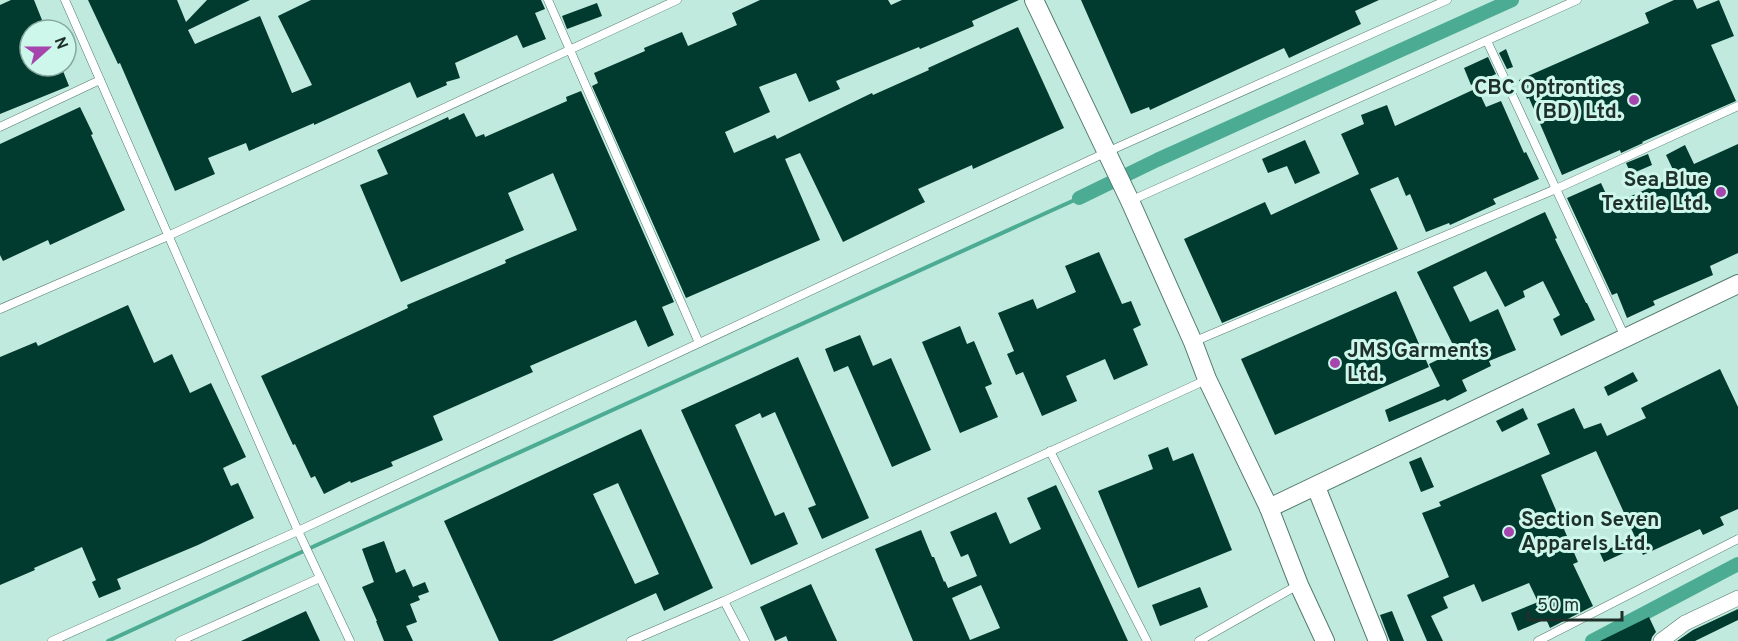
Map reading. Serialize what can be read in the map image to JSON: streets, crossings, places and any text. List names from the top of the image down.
{
  "places": [
    "CBC Optrontics (BD) Ltd.",
    "Sea Blue Textile Ltd.",
    "JMS Garments Ltd.",
    "Section Seven Apparels Ltd."
  ],
  "scale_bar": "50 m",
  "north": "right"
}
